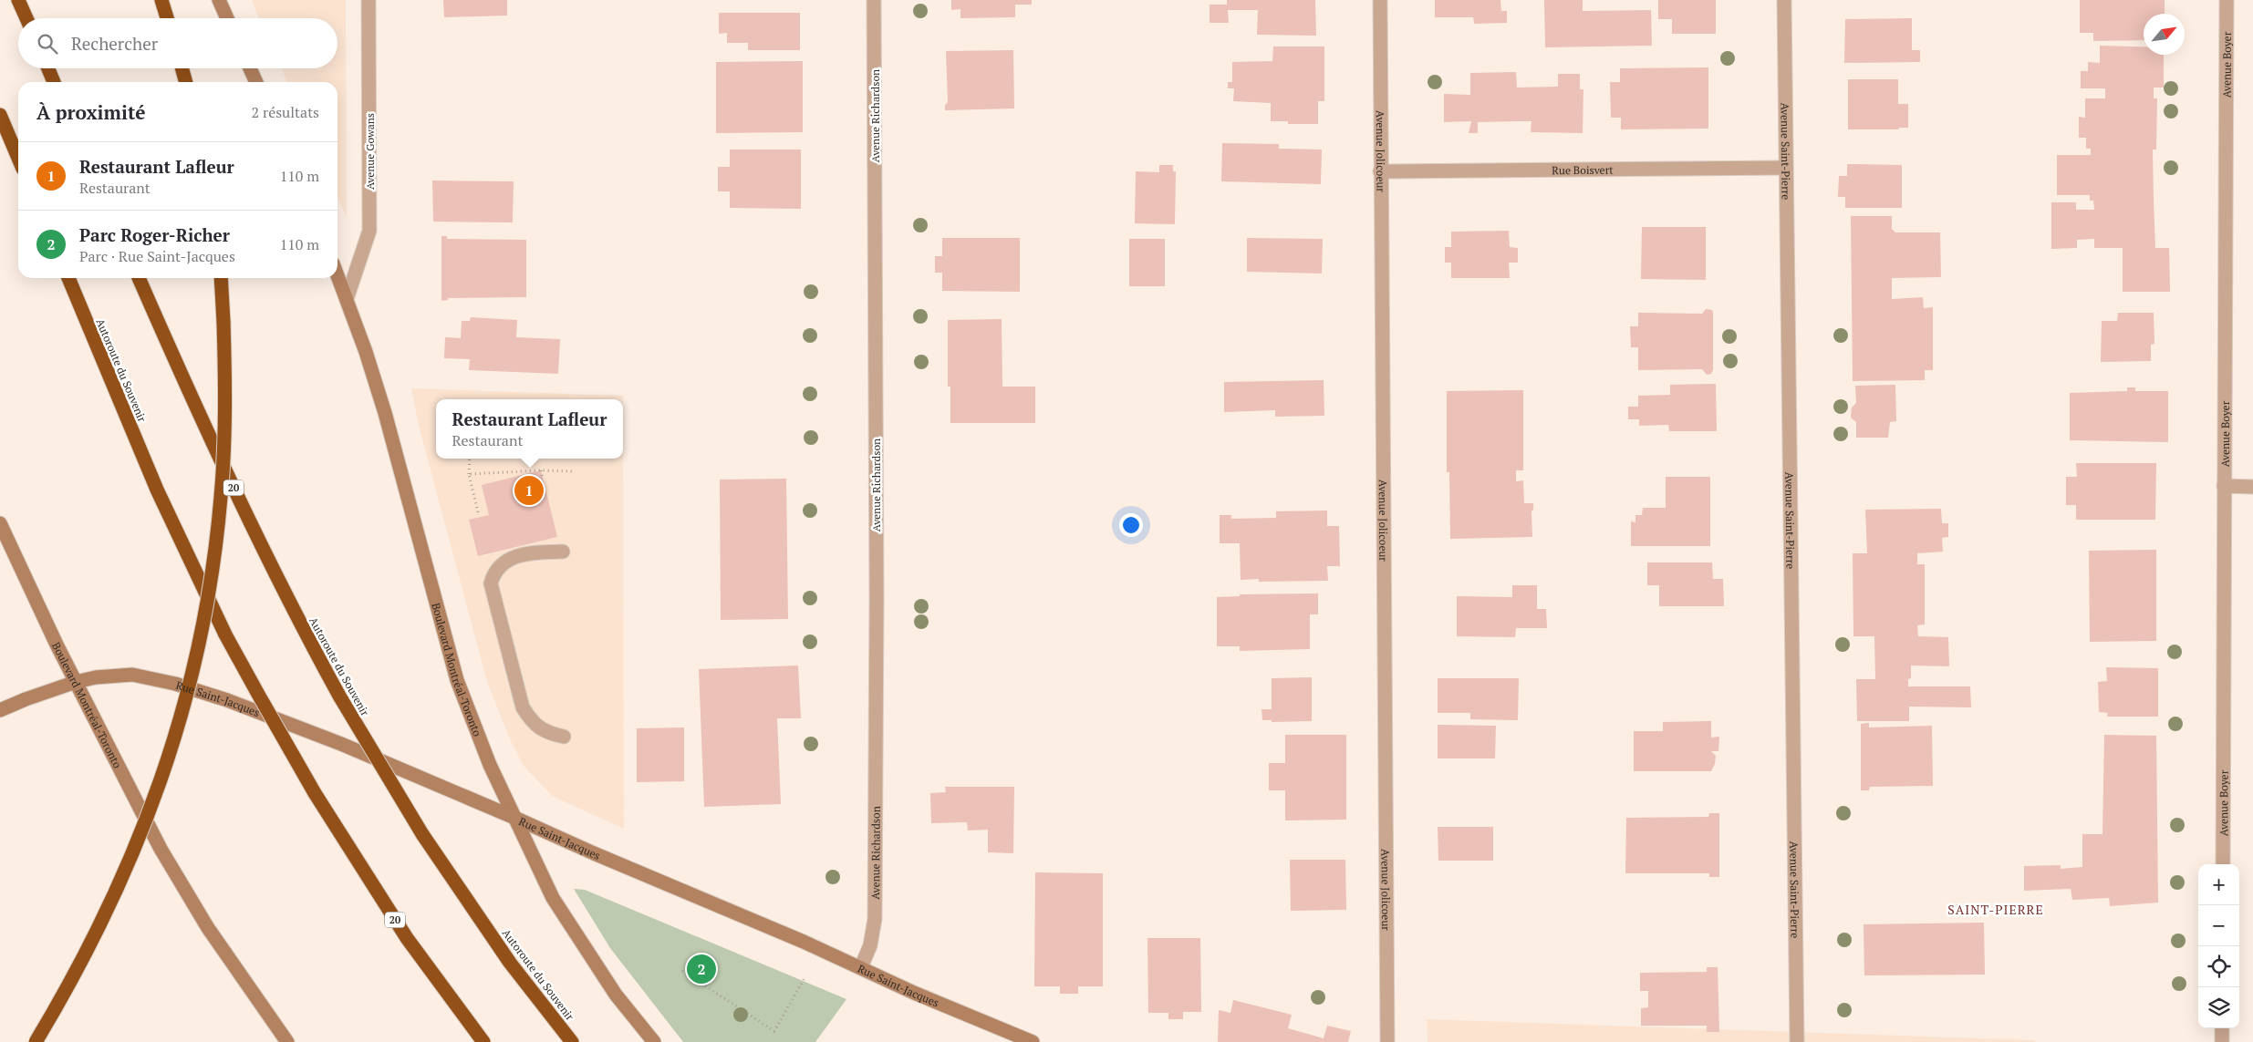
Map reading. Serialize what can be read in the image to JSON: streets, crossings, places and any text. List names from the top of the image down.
{
  "streets": {
    "highway": ["Autoroute du Souvenir", "20"],
    "main road": ["Boulevard Montréal-Toronto", "Rue Saint-Jacques"],
    "street": [
      "Avenue Boyer",
      "Avenue Richardson",
      "Avenue Gowans",
      "Avenue Jolicoeur",
      "Avenue Saint-Pierre",
      "Rue Boisvert"
    ]
  },
  "crossings": [
    ["Avenue Richardson", "Rue Saint-Jacques"],
    ["Avenue Gowans", "Boulevard Montréal-Toronto"],
    ["Avenue Jolicoeur", "Rue Boisvert"],
    ["Avenue Saint-Pierre", "Rue Boisvert"],
    ["Boulevard Montréal-Toronto", "Rue Saint-Jacques"]
  ],
  "districts": ["SAINT-PIERRE"],
  "north": "top right",
  "page": {
    "search": "Rechercher",
    "heading": ["À proximité", "2 résultats"],
    "list": [
      {
        "mark": "1",
        "name": "Restaurant Lafleur",
        "note": "Restaurant",
        "value": "110 m"
      },
      {
        "mark": "2",
        "name": "Parc Roger-Richer",
        "note": "Parc · Rue Saint-Jacques",
        "value": "110 m"
      }
    ],
    "popup": ["Restaurant Lafleur", "Restaurant"],
    "pins": ["1", "2"],
    "map_buttons": ["+", "−"]
  }
}
